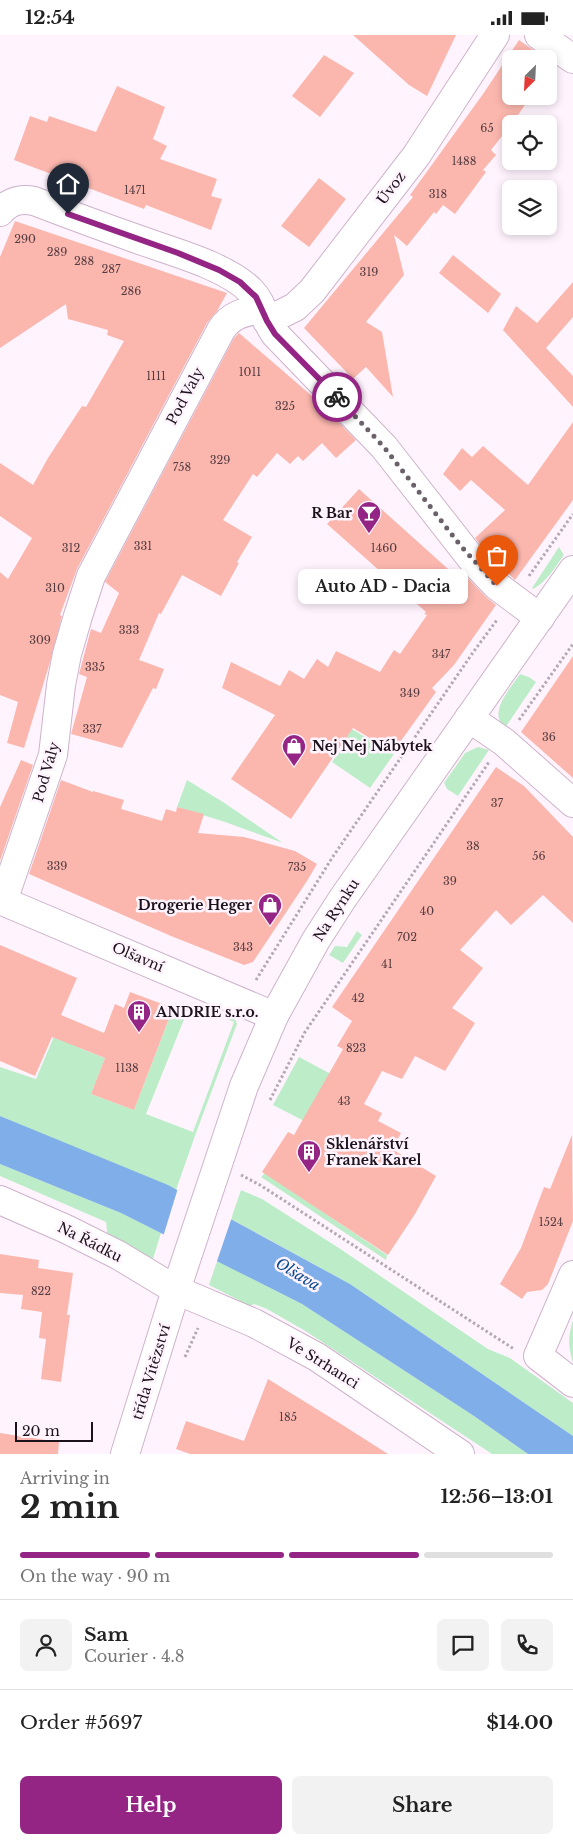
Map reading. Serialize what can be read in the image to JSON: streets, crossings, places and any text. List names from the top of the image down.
{
  "streets": {
    "street": [
      "Úvoz",
      "Pod Valy",
      "Na Rynku",
      "Olšavní",
      "Na Řádku",
      "Ve Strhanci",
      "třída Vítězství"
    ]
  },
  "crossings": [
    ["Úvoz", "Pod Valy"],
    ["Pod Valy", "Olšavní"],
    ["Na Rynku", "Olšavní"],
    ["Na Rynku", "Na Řádku"],
    ["Na Rynku", "Ve Strhanci"],
    ["Na Rynku", "třída Vítězství"],
    ["Na Řádku", "Ve Strhanci"],
    ["Na Řádku", "třída Vítězství"],
    ["Ve Strhanci", "třída Vítězství"]
  ],
  "water": ["Olšava"],
  "places": {
    "bar": ["R Bar"],
    "other": ["Auto AD - Dacia"],
    "shop": ["Nej Nej Nábytek", "Drogerie Heger"],
    "building": ["ANDRIE s.r.o.", "Sklenářství Franek Karel"]
  },
  "house_numbers": [
    "65",
    "1488",
    "1471",
    "318",
    "290",
    "289",
    "288",
    "287",
    "319",
    "286",
    "1011",
    "1111",
    "325",
    "329",
    "758",
    "331",
    "312",
    "1460",
    "310",
    "333",
    "309",
    "347",
    "335",
    "349",
    "337",
    "36",
    "37",
    "38",
    "56",
    "339",
    "735",
    "39",
    "40",
    "702",
    "343",
    "41",
    "42",
    "823",
    "1138",
    "43",
    "1524",
    "822",
    "185"
  ],
  "scale_bar": "20 m",
  "north": "bottom left",
  "page": {
    "status": "12:54",
    "bubble": "Auto AD - Dacia",
    "scale": "20 m",
    "heading": ["2 min", "Arriving in", "12:56–13:01"],
    "panel": [
      "Sam",
      "Courier · 4.8",
      "Order #5697",
      "$14.00"
    ],
    "bar": "On the way · 90 m",
    "buttons": ["Help", "Share"]
  }
}
